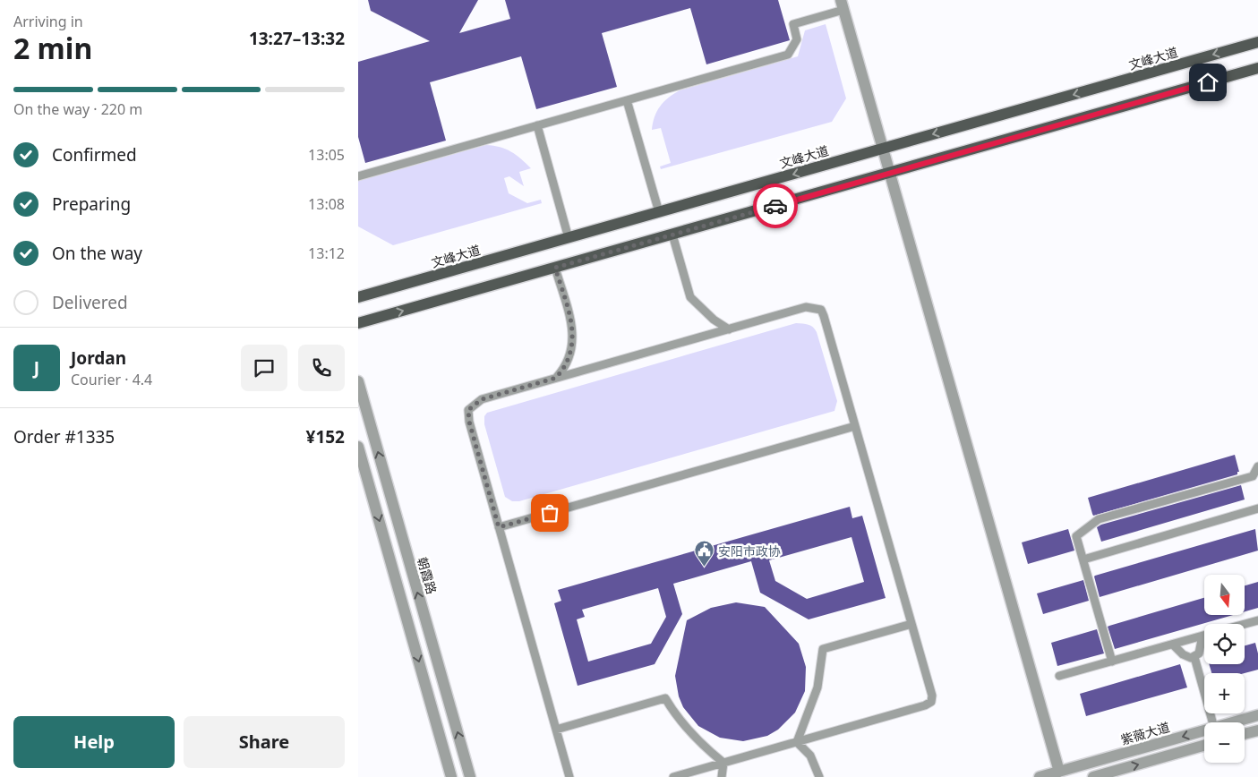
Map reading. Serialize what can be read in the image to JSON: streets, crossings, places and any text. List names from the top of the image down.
{
  "streets": {
    "main road": ["文峰大道"],
    "street": ["朝霞路", "紫薇大道"]
  },
  "places": {
    "public building": ["安阳市政协"]
  },
  "north": "bottom",
  "page": {
    "heading": ["2 min", "Arriving in", "13:27–13:32"],
    "panel": [
      "Jordan",
      "Courier · 4.4",
      "Order #1335",
      "¥152"
    ],
    "bar": "On the way · 220 m",
    "list": [
      ["Confirmed", "13:05"],
      ["Preparing", "13:08"],
      ["On the way", "13:12"],
      "Delivered"
    ],
    "round": "J",
    "map_buttons": ["+", "−"],
    "buttons": ["Help", "Share"]
  }
}
